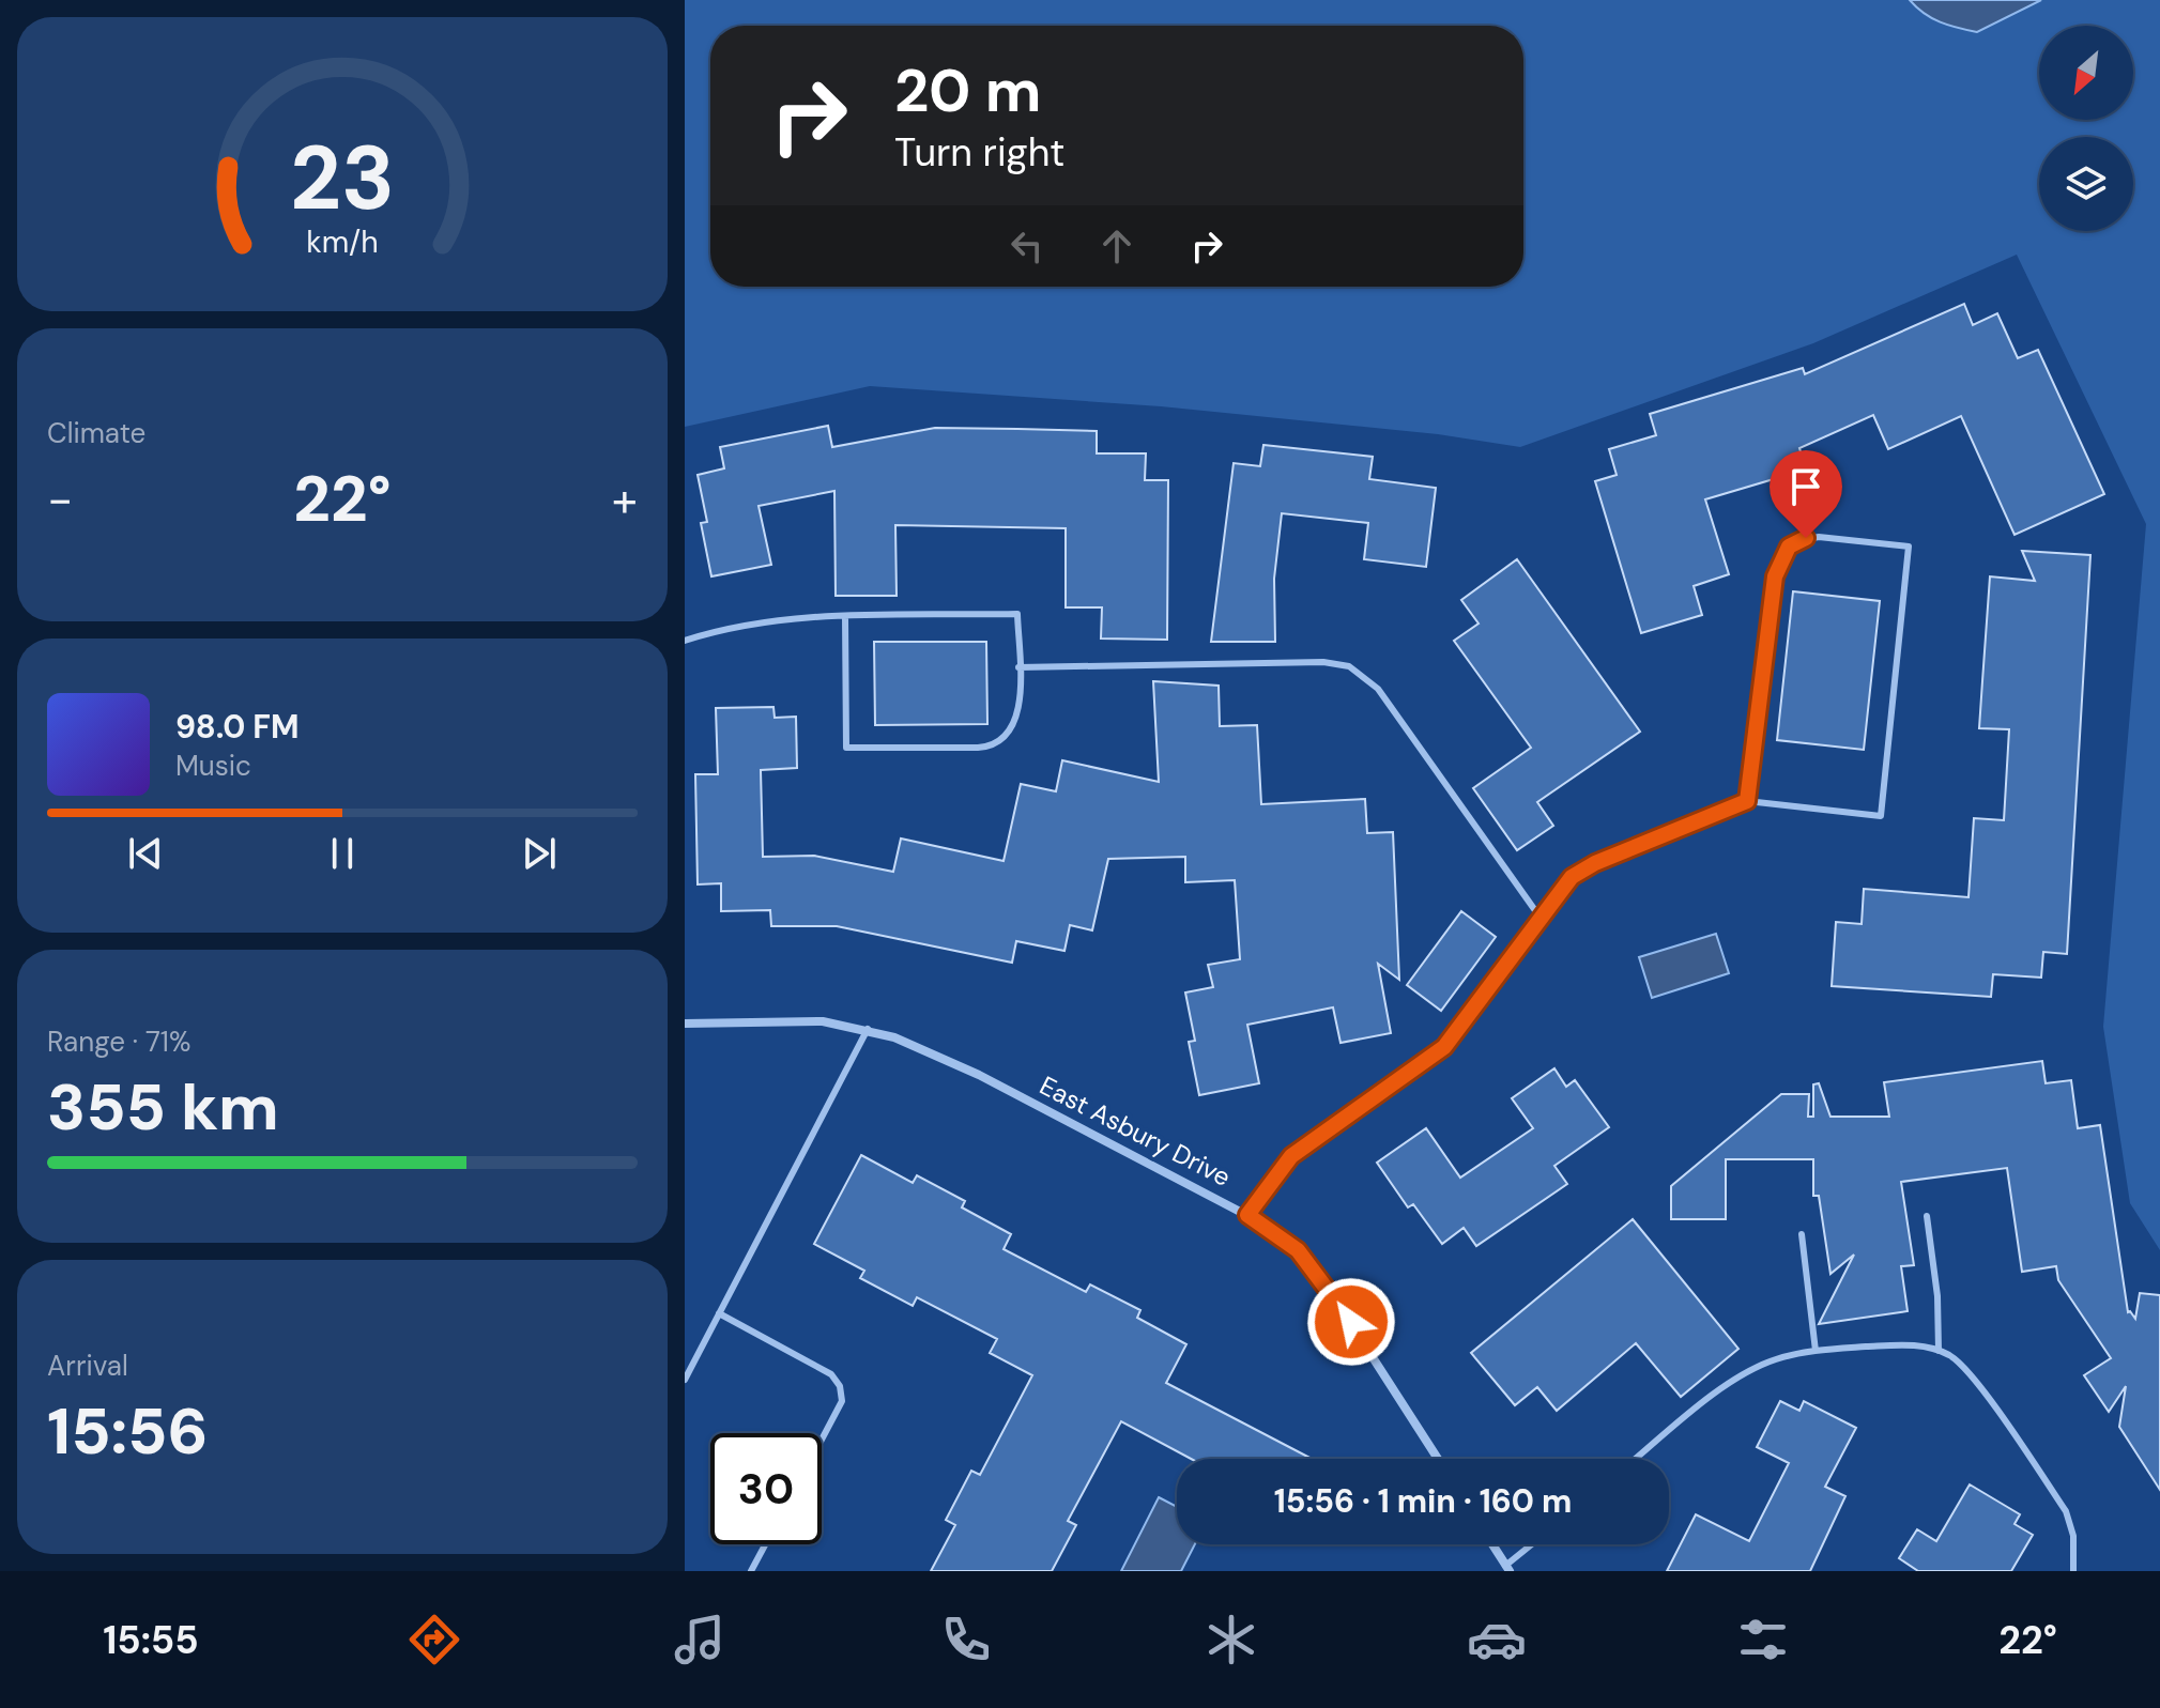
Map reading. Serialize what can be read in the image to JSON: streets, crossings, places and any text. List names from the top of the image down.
{
  "streets": {
    "street": ["East Asbury Drive"]
  },
  "north": "bottom left",
  "page": {
    "turn": ["20 m", "Turn right"],
    "tile": [
      "Climate",
      ["Range · 71%", "355 km"],
      ["Arrival", "15:56"]
    ],
    "heat": ["−", "22°", "+"],
    "song": ["98.0 FM", "Music"],
    "limit": "30",
    "trip": "15:56 · 1 min · 160 m",
    "tabs": ["15:55", "22°"],
    "gauge": ["23", "km/h"]
  }
}
